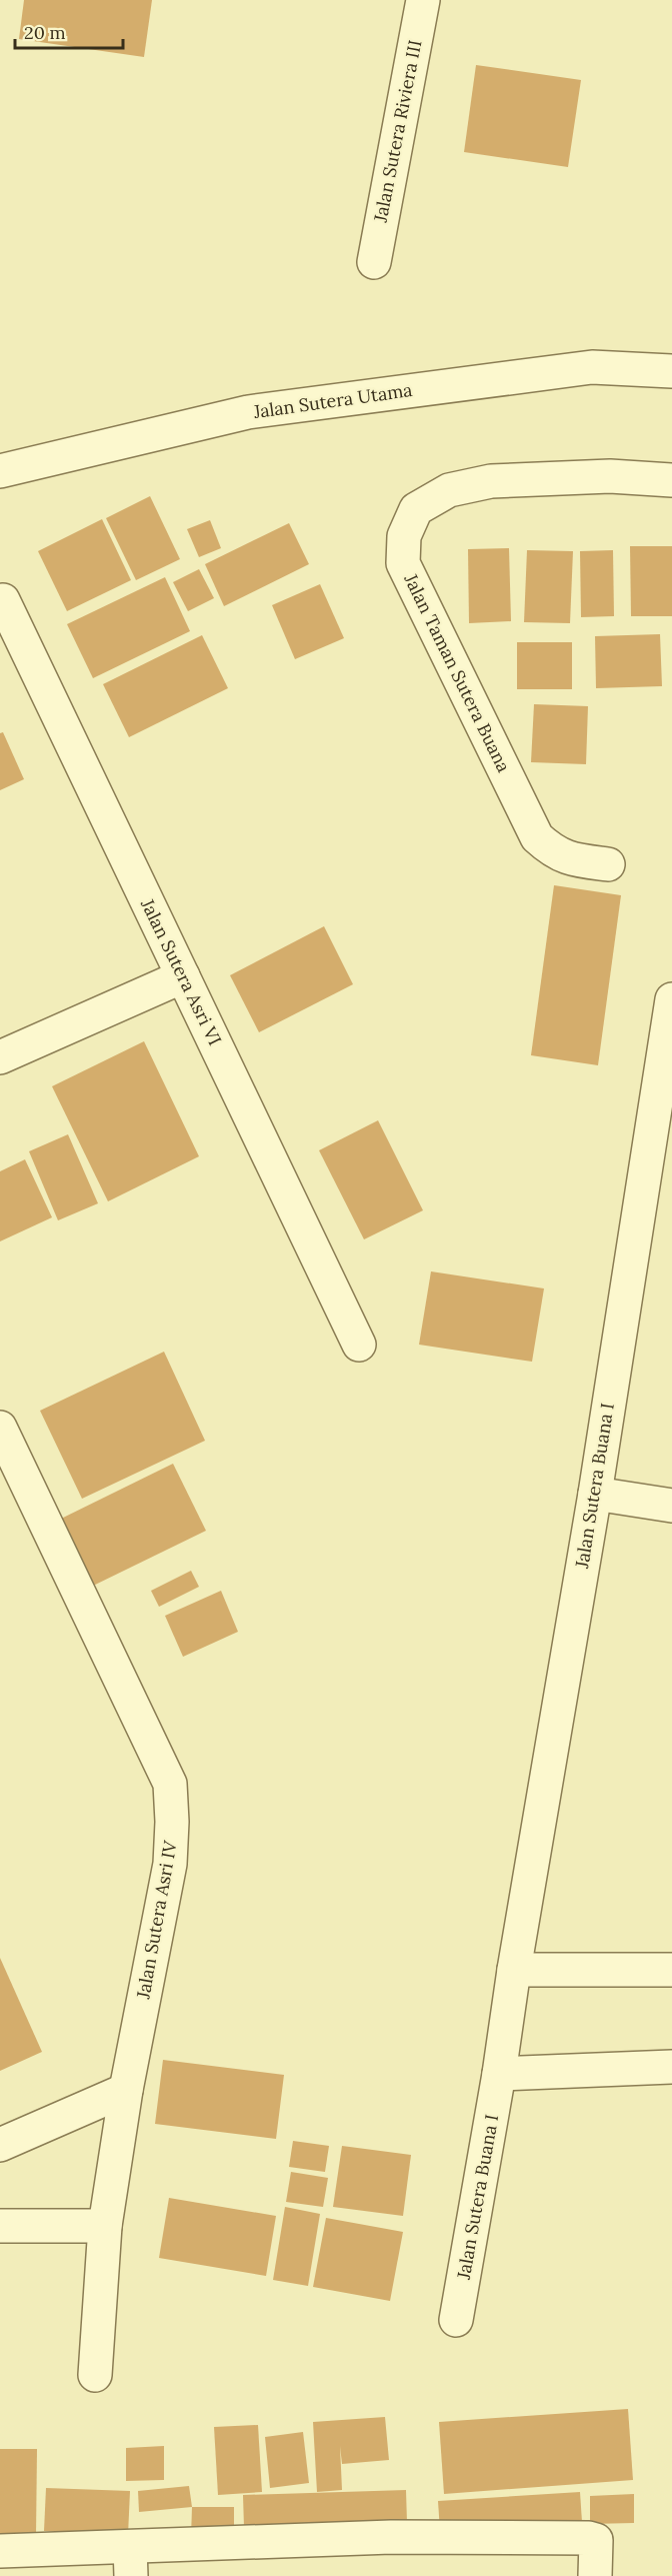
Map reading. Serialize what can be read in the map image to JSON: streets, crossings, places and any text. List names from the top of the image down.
{
  "streets": {
    "street": [
      "Jalan Sutera Riviera III",
      "Jalan Sutera Utama",
      "Jalan Taman Sutera Buana",
      "Jalan Sutera Asri VI",
      "Jalan Sutera Buana I",
      "Jalan Sutera Asri IV"
    ]
  },
  "scale_bar": "20 m"
}
